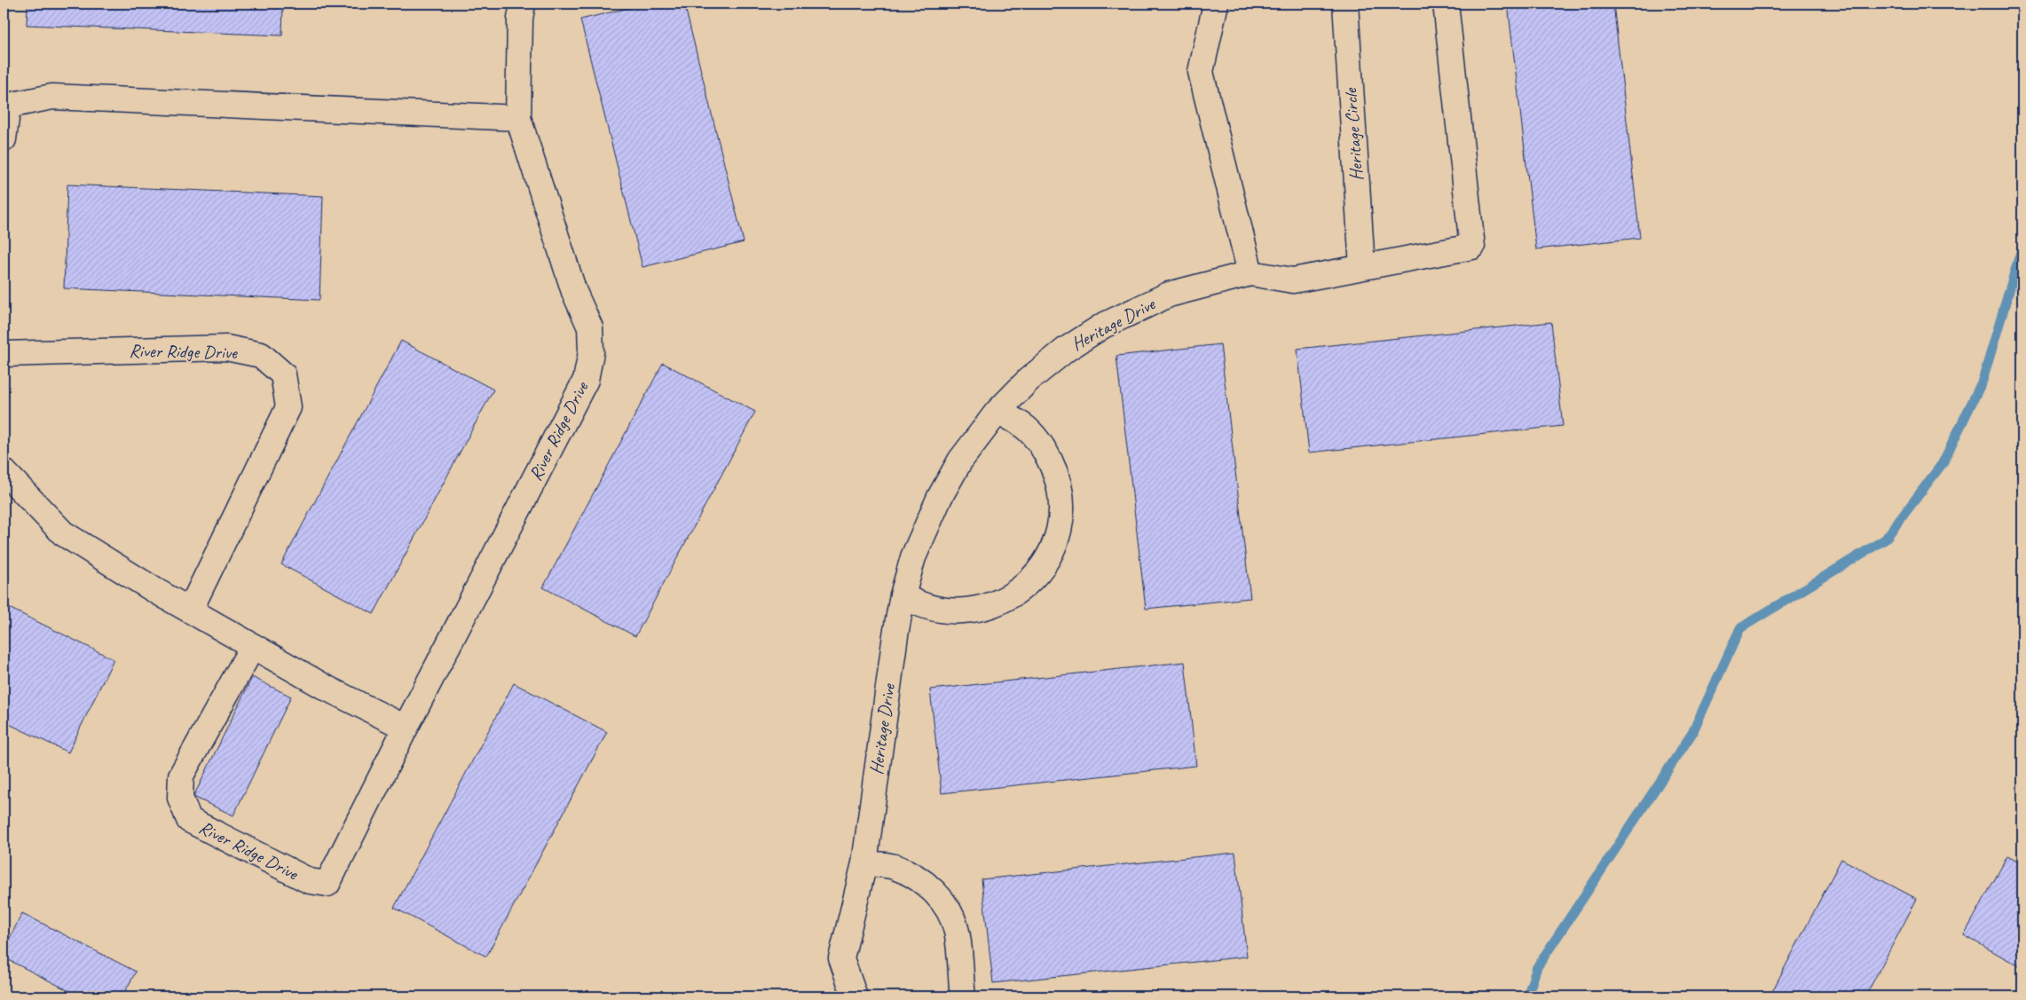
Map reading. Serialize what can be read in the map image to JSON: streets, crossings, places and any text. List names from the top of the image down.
{
  "streets": {
    "street": ["Heritage Circle", "Heritage Drive", "River Ridge Drive"]
  },
  "crossings": [
    ["Heritage Circle", "Heritage Drive"]
  ]
}
